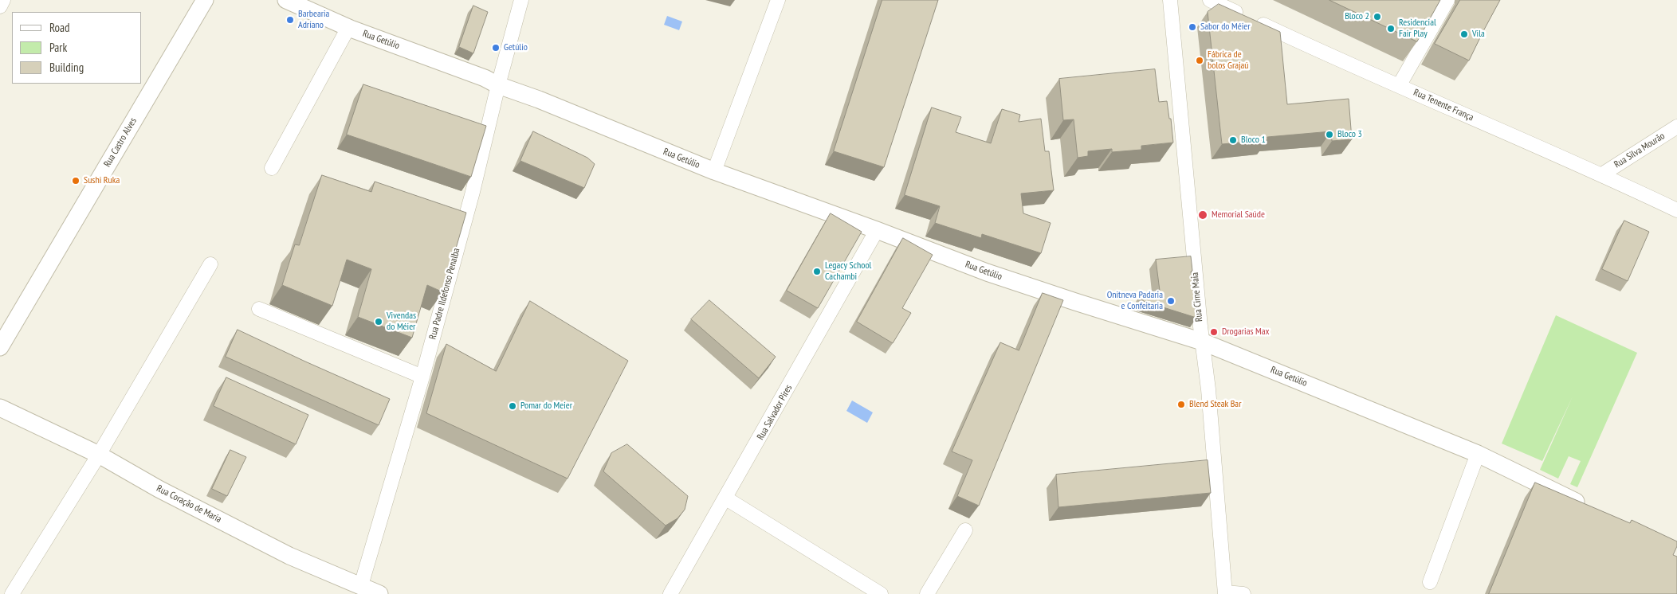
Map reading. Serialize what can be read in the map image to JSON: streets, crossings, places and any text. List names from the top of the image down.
{
  "streets": {
    "street": [
      "Rua Getúlio",
      "Rua Tenente França",
      "Rua Castro Alves",
      "Rua Silva Mourão",
      "Rua Padre Ildefonso Penalba",
      "Rua Cirne Maia",
      "Rua Salvador Pires",
      "Rua Coração de Maria"
    ]
  },
  "crossings": [
    ["Rua Getúlio", "Rua Padre Ildefonso Penalba"],
    ["Rua Getúlio", "Rua Cirne Maia"],
    ["Rua Getúlio", "Rua Salvador Pires"],
    ["Rua Tenente França", "Rua Silva Mourão"],
    ["Rua Padre Ildefonso Penalba", "Rua Coração de Maria"]
  ],
  "places": [
    "Bloco 2",
    "Barbearia Adriano",
    "Sabor do Méier",
    "Residencial Fair Play",
    "Vila",
    "Getúlio",
    "Fábrica de bolos Grajaú",
    "Bloco 3",
    "Bloco 1",
    "Sushi Ruka",
    "Memorial Saúde",
    "Legacy School Cachambi",
    "Onitneva Padaria e Confeitaria",
    "Vivendas do Méier",
    "Drogarias Max",
    "Blend Steak Bar",
    "Pomar do Meier"
  ],
  "legend": ["Road", "Park", "Building"]
}
